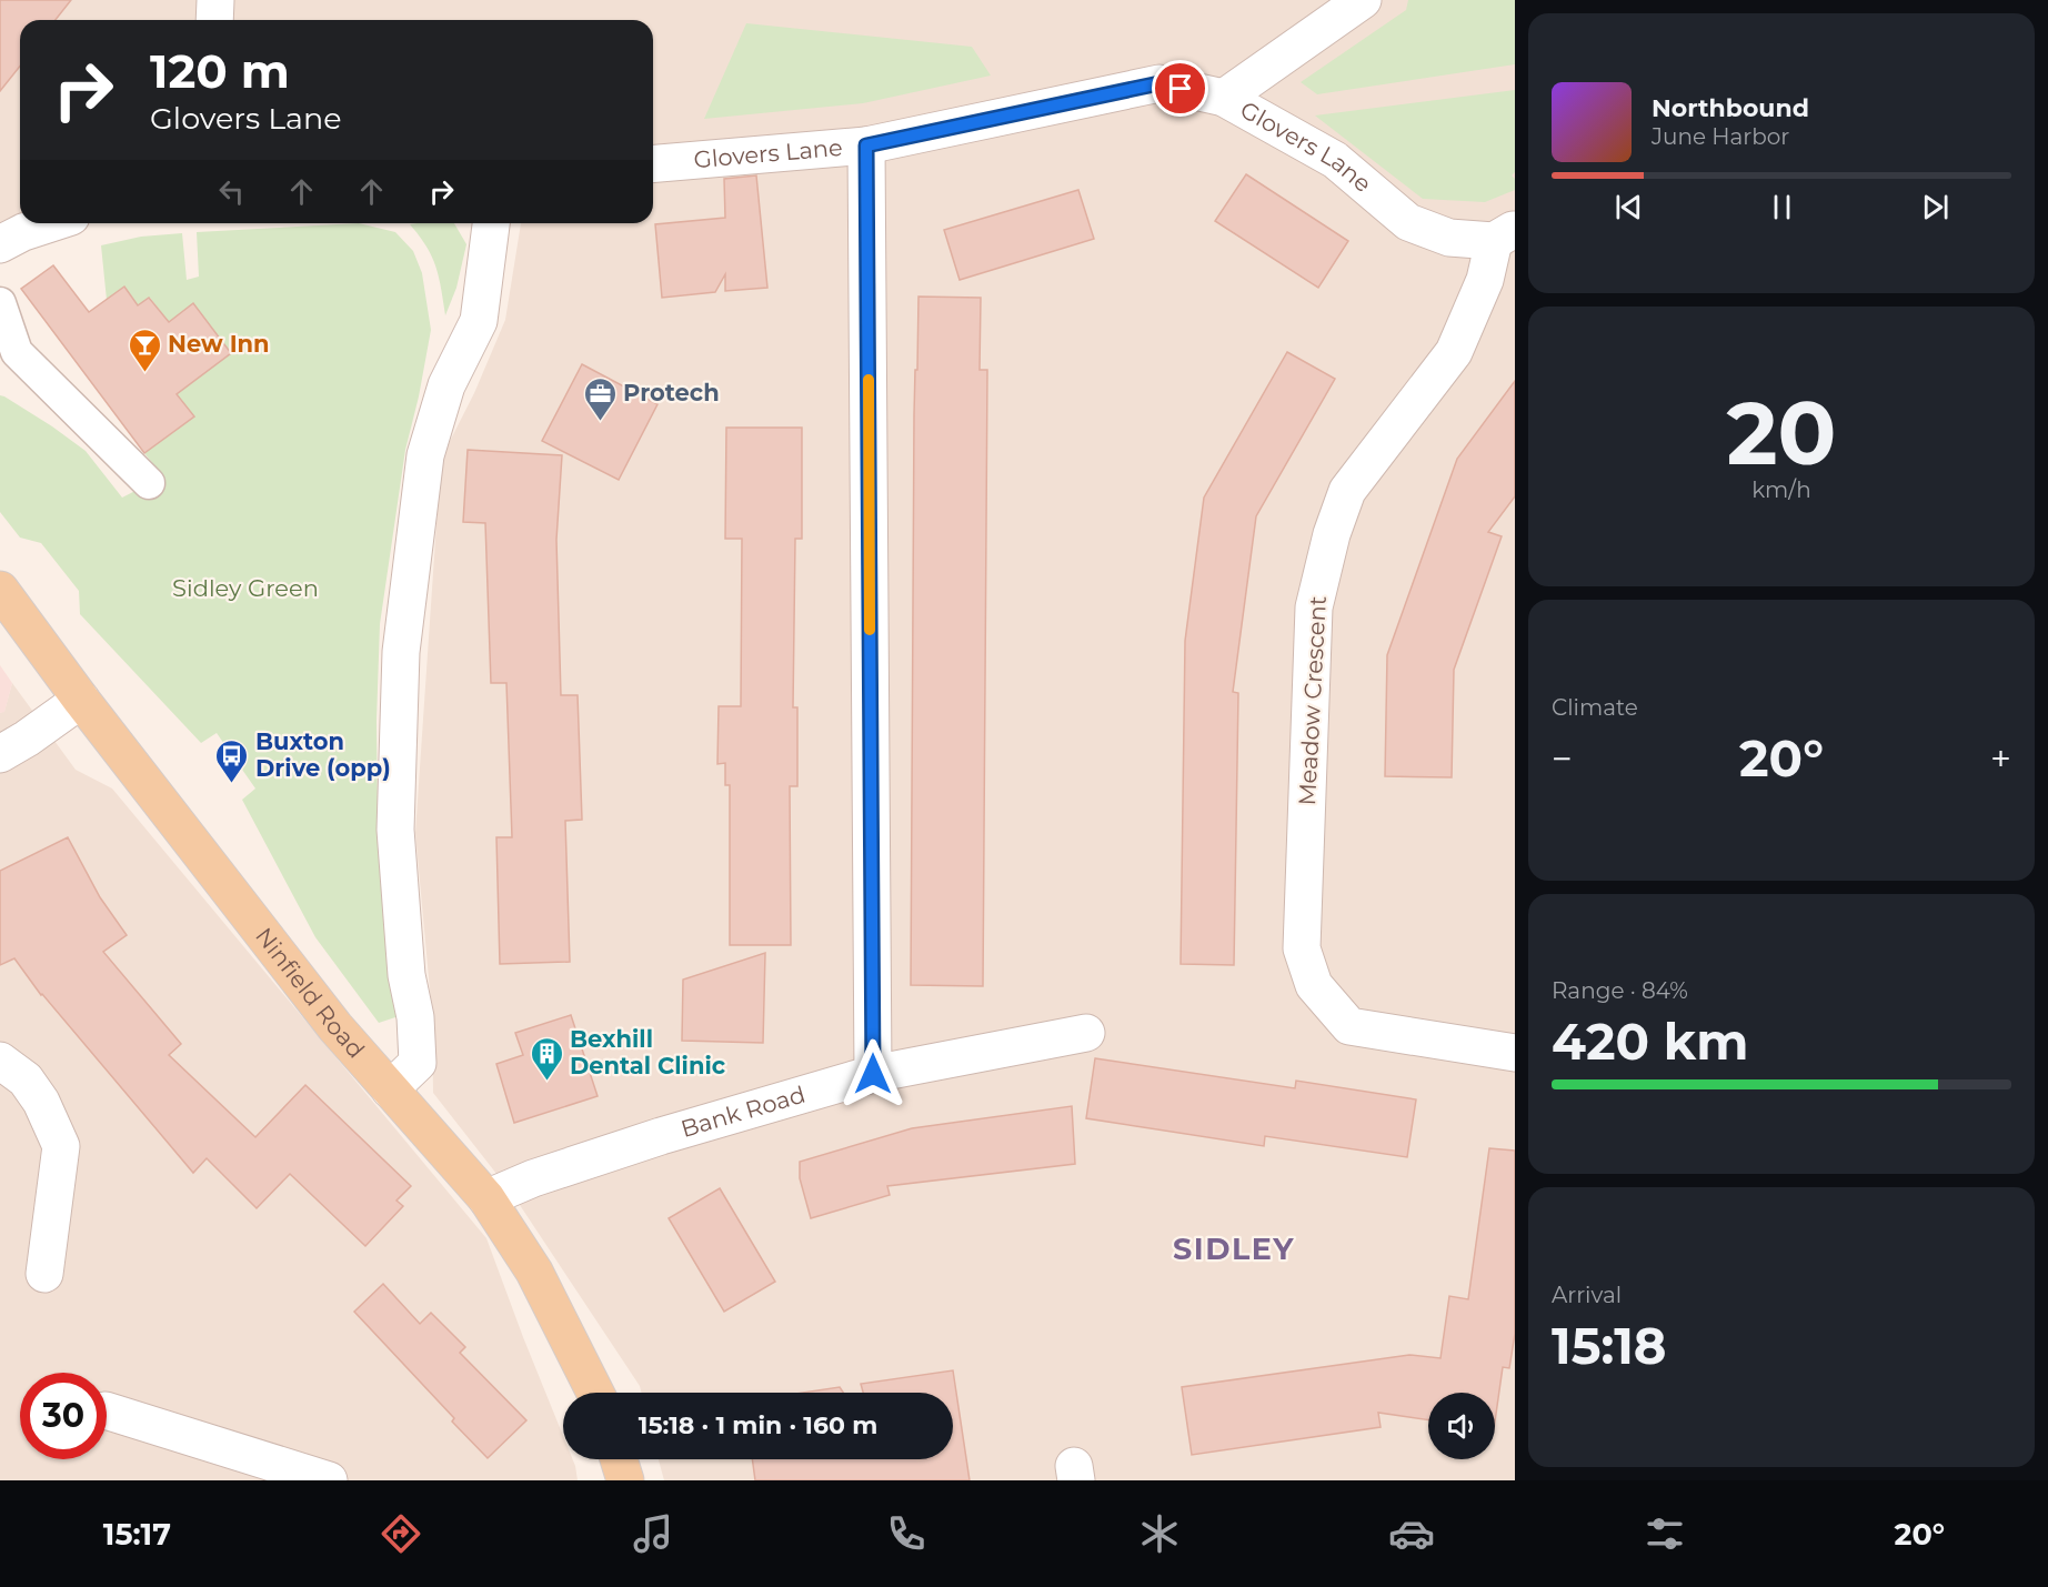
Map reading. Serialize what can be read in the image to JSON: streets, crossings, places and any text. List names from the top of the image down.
{
  "streets": {
    "main road": ["Ninfield Road"],
    "street": ["Glovers Lane", "Meadow Crescent", "Bank Road"]
  },
  "crossings": [
    ["Glovers Lane", "Meadow Crescent"],
    ["Ninfield Road", "Bank Road"]
  ],
  "districts": ["SIDLEY"],
  "parks": ["Sidley Green"],
  "places": {
    "bar": ["New Inn"],
    "office": ["Protech"],
    "bus stop": ["Buxton Drive (opp)"],
    "building": ["Bexhill Dental Clinic"]
  },
  "page": {
    "turn": ["120 m", "Glovers Lane"],
    "song": ["Northbound", "June Harbor"],
    "tile": [
      ["20", "km/h"],
      "Climate",
      ["Range · 84%", "420 km"],
      ["Arrival", "15:18"]
    ],
    "heat": ["−", "20°", "+"],
    "limit": "30",
    "trip": "15:18 · 1 min · 160 m",
    "tabs": ["15:17", "20°"]
  }
}
